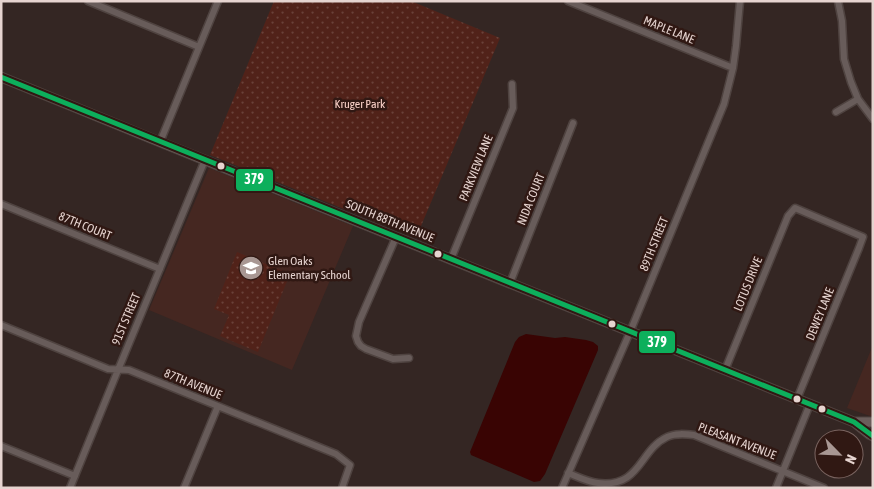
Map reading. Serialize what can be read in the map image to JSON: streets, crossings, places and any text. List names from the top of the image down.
{
  "streets": {
    "street": [
      "MAPLE LANE",
      "PARKVIEW LANE",
      "NIDA COURT",
      "SOUTH 88TH AVENUE",
      "87TH COURT",
      "89TH STREET",
      "LOTUS DRIVE",
      "DEWEY LANE",
      "91ST STREET",
      "87TH AVENUE",
      "PLEASANT AVENUE"
    ]
  },
  "crossings": [
    ["MAPLE LANE", "89TH STREET"],
    ["PARKVIEW LANE", "SOUTH 88TH AVENUE"],
    ["NIDA COURT", "SOUTH 88TH AVENUE"],
    ["SOUTH 88TH AVENUE", "89TH STREET"],
    ["SOUTH 88TH AVENUE", "LOTUS DRIVE"],
    ["SOUTH 88TH AVENUE", "DEWEY LANE"],
    ["SOUTH 88TH AVENUE", "91ST STREET"],
    ["87TH COURT", "91ST STREET"],
    ["89TH STREET", "PLEASANT AVENUE"],
    ["LOTUS DRIVE", "DEWEY LANE"],
    ["91ST STREET", "87TH AVENUE"]
  ],
  "parks": ["Kruger Park"],
  "places": {
    "school or university": ["Glen Oaks Elementary School"]
  },
  "lines": ["transit line 379"],
  "north": "bottom right"
}
